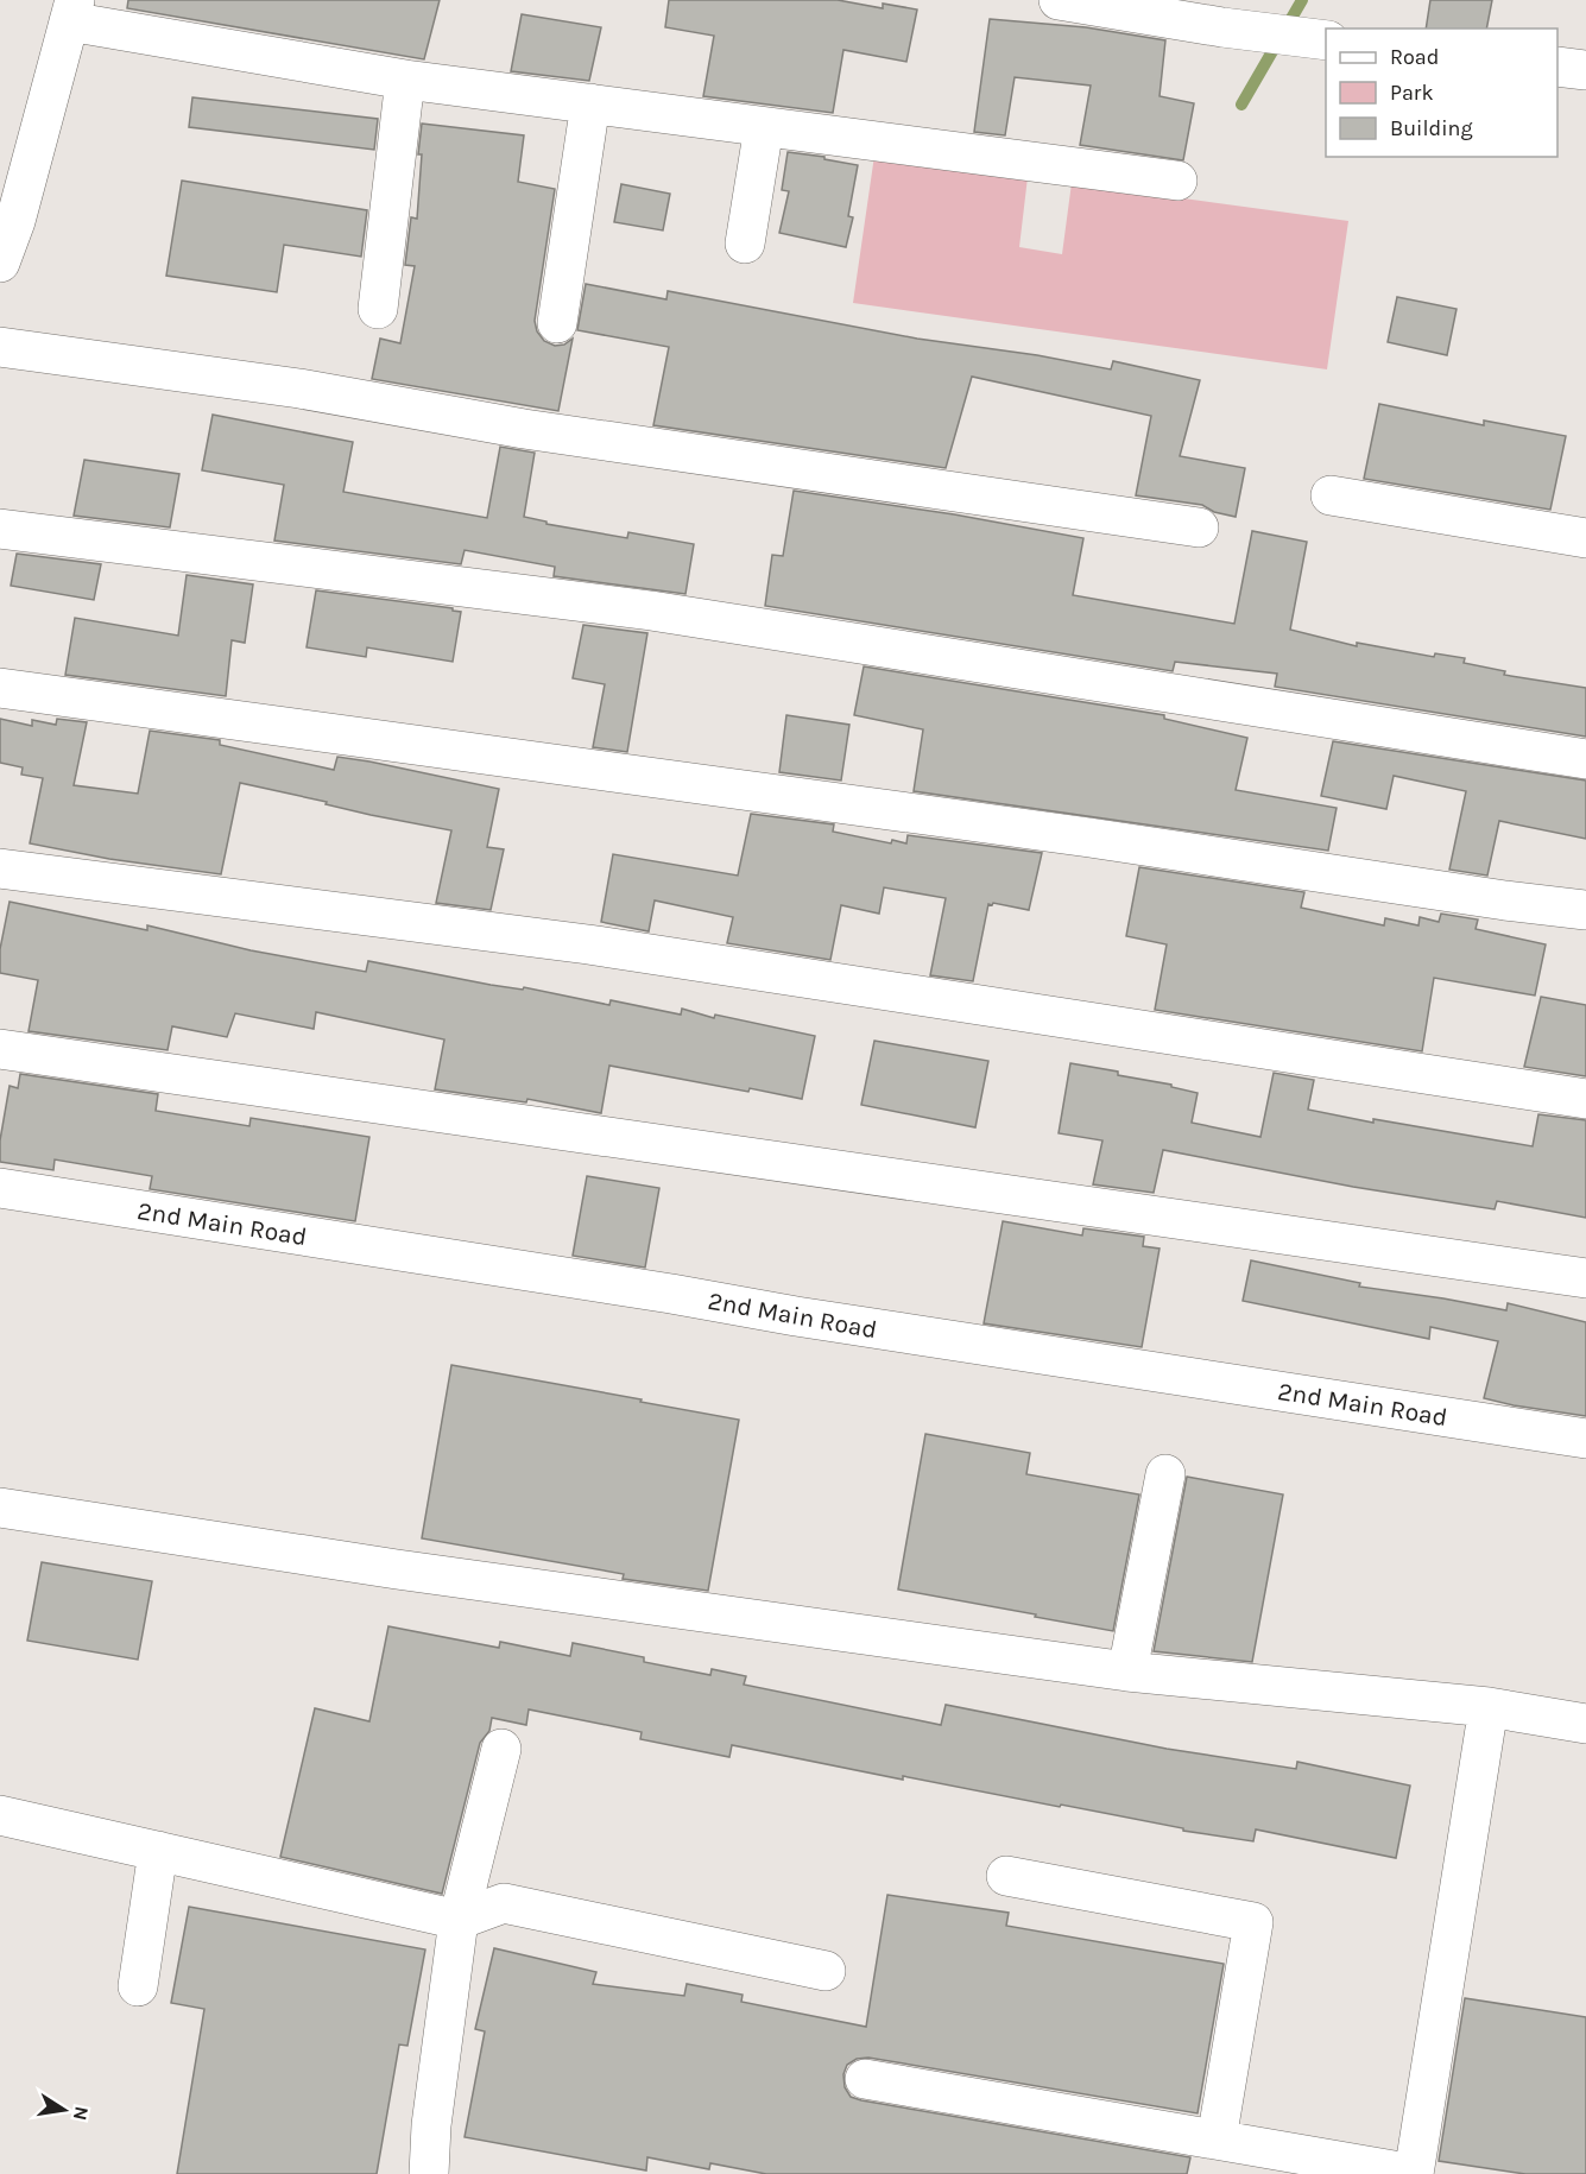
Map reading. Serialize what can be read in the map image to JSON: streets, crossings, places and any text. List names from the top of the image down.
{
  "streets": {
    "street": ["2nd Main Road"]
  },
  "legend": ["Road", "Park", "Building"],
  "north": "right"
}
